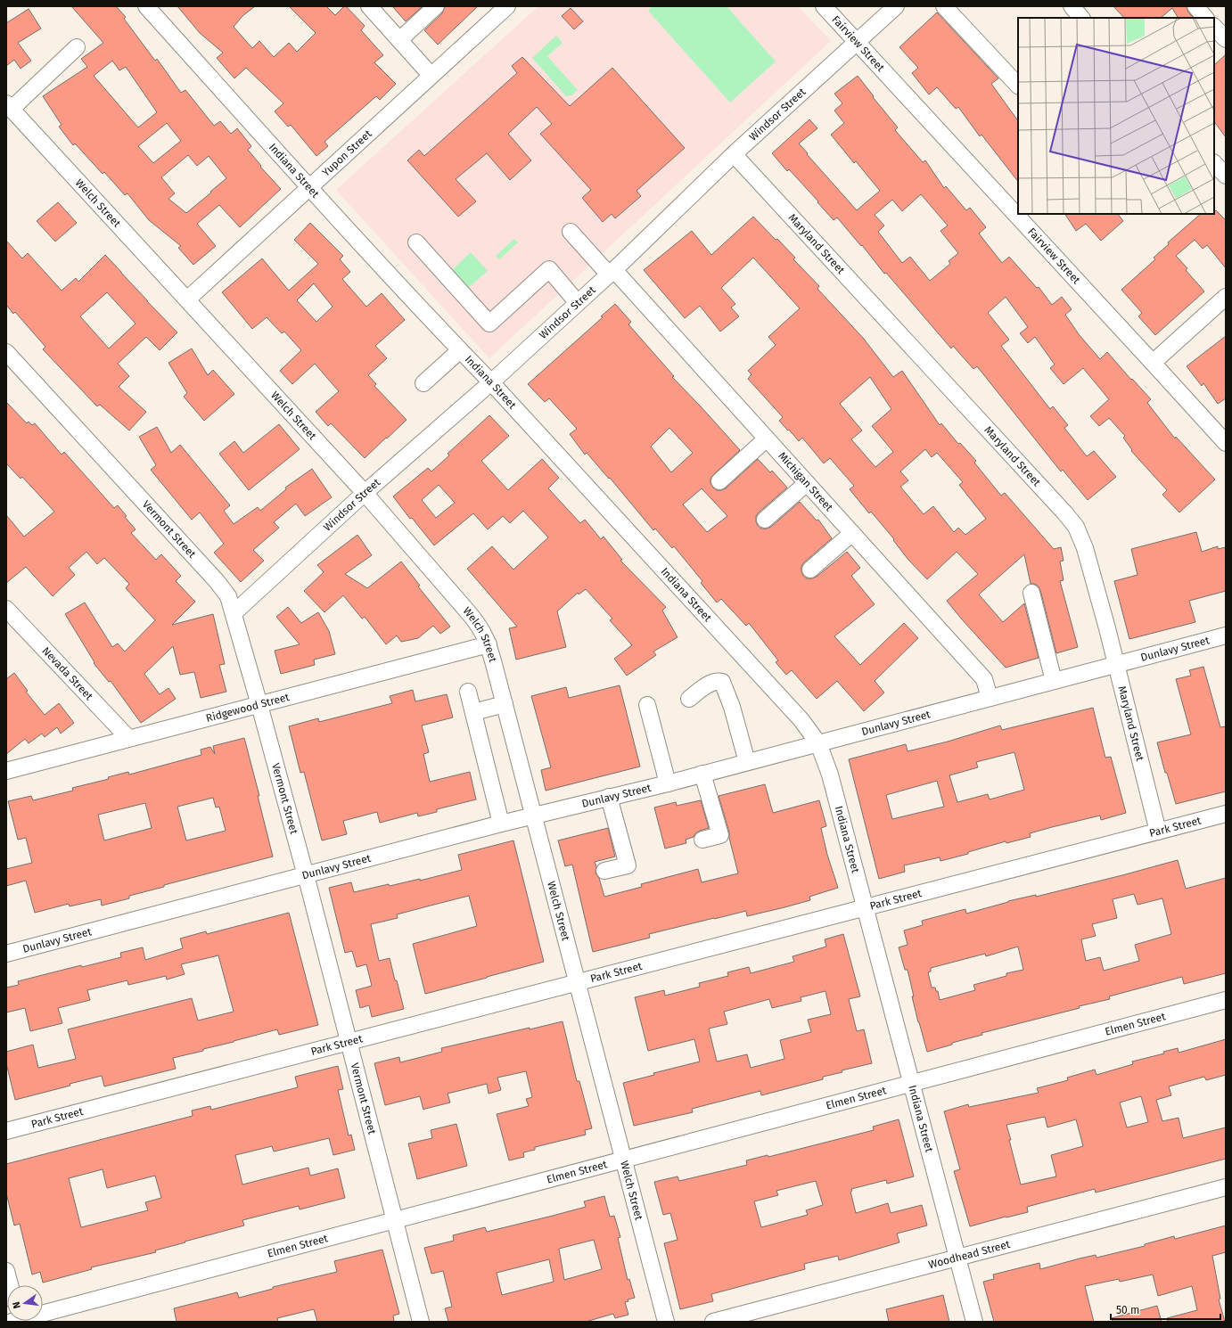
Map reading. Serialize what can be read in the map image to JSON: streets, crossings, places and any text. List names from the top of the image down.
{
  "streets": {
    "street": [
      "Fairview Street",
      "Windsor Street",
      "Yupon Street",
      "Indiana Street",
      "Welch Street",
      "Maryland Street",
      "Michigan Street",
      "Vermont Street",
      "Dunlavy Street",
      "Nevada Street",
      "Ridgewood Street",
      "Park Street",
      "Elmen Street",
      "Woodhead Street"
    ]
  },
  "crossings": [
    ["Fairview Street", "Windsor Street"],
    ["Windsor Street", "Indiana Street"],
    ["Windsor Street", "Welch Street"],
    ["Windsor Street", "Maryland Street"],
    ["Windsor Street", "Michigan Street"],
    ["Windsor Street", "Vermont Street"],
    ["Yupon Street", "Indiana Street"],
    ["Yupon Street", "Welch Street"],
    ["Indiana Street", "Dunlavy Street"],
    ["Indiana Street", "Park Street"],
    ["Indiana Street", "Elmen Street"],
    ["Indiana Street", "Woodhead Street"],
    ["Welch Street", "Dunlavy Street"],
    ["Welch Street", "Ridgewood Street"],
    ["Welch Street", "Park Street"],
    ["Welch Street", "Elmen Street"],
    ["Maryland Street", "Dunlavy Street"],
    ["Maryland Street", "Park Street"],
    ["Michigan Street", "Dunlavy Street"],
    ["Vermont Street", "Dunlavy Street"],
    ["Vermont Street", "Ridgewood Street"],
    ["Vermont Street", "Park Street"],
    ["Vermont Street", "Elmen Street"],
    ["Nevada Street", "Ridgewood Street"]
  ],
  "scale_bar": "50 m",
  "north": "left"
}
